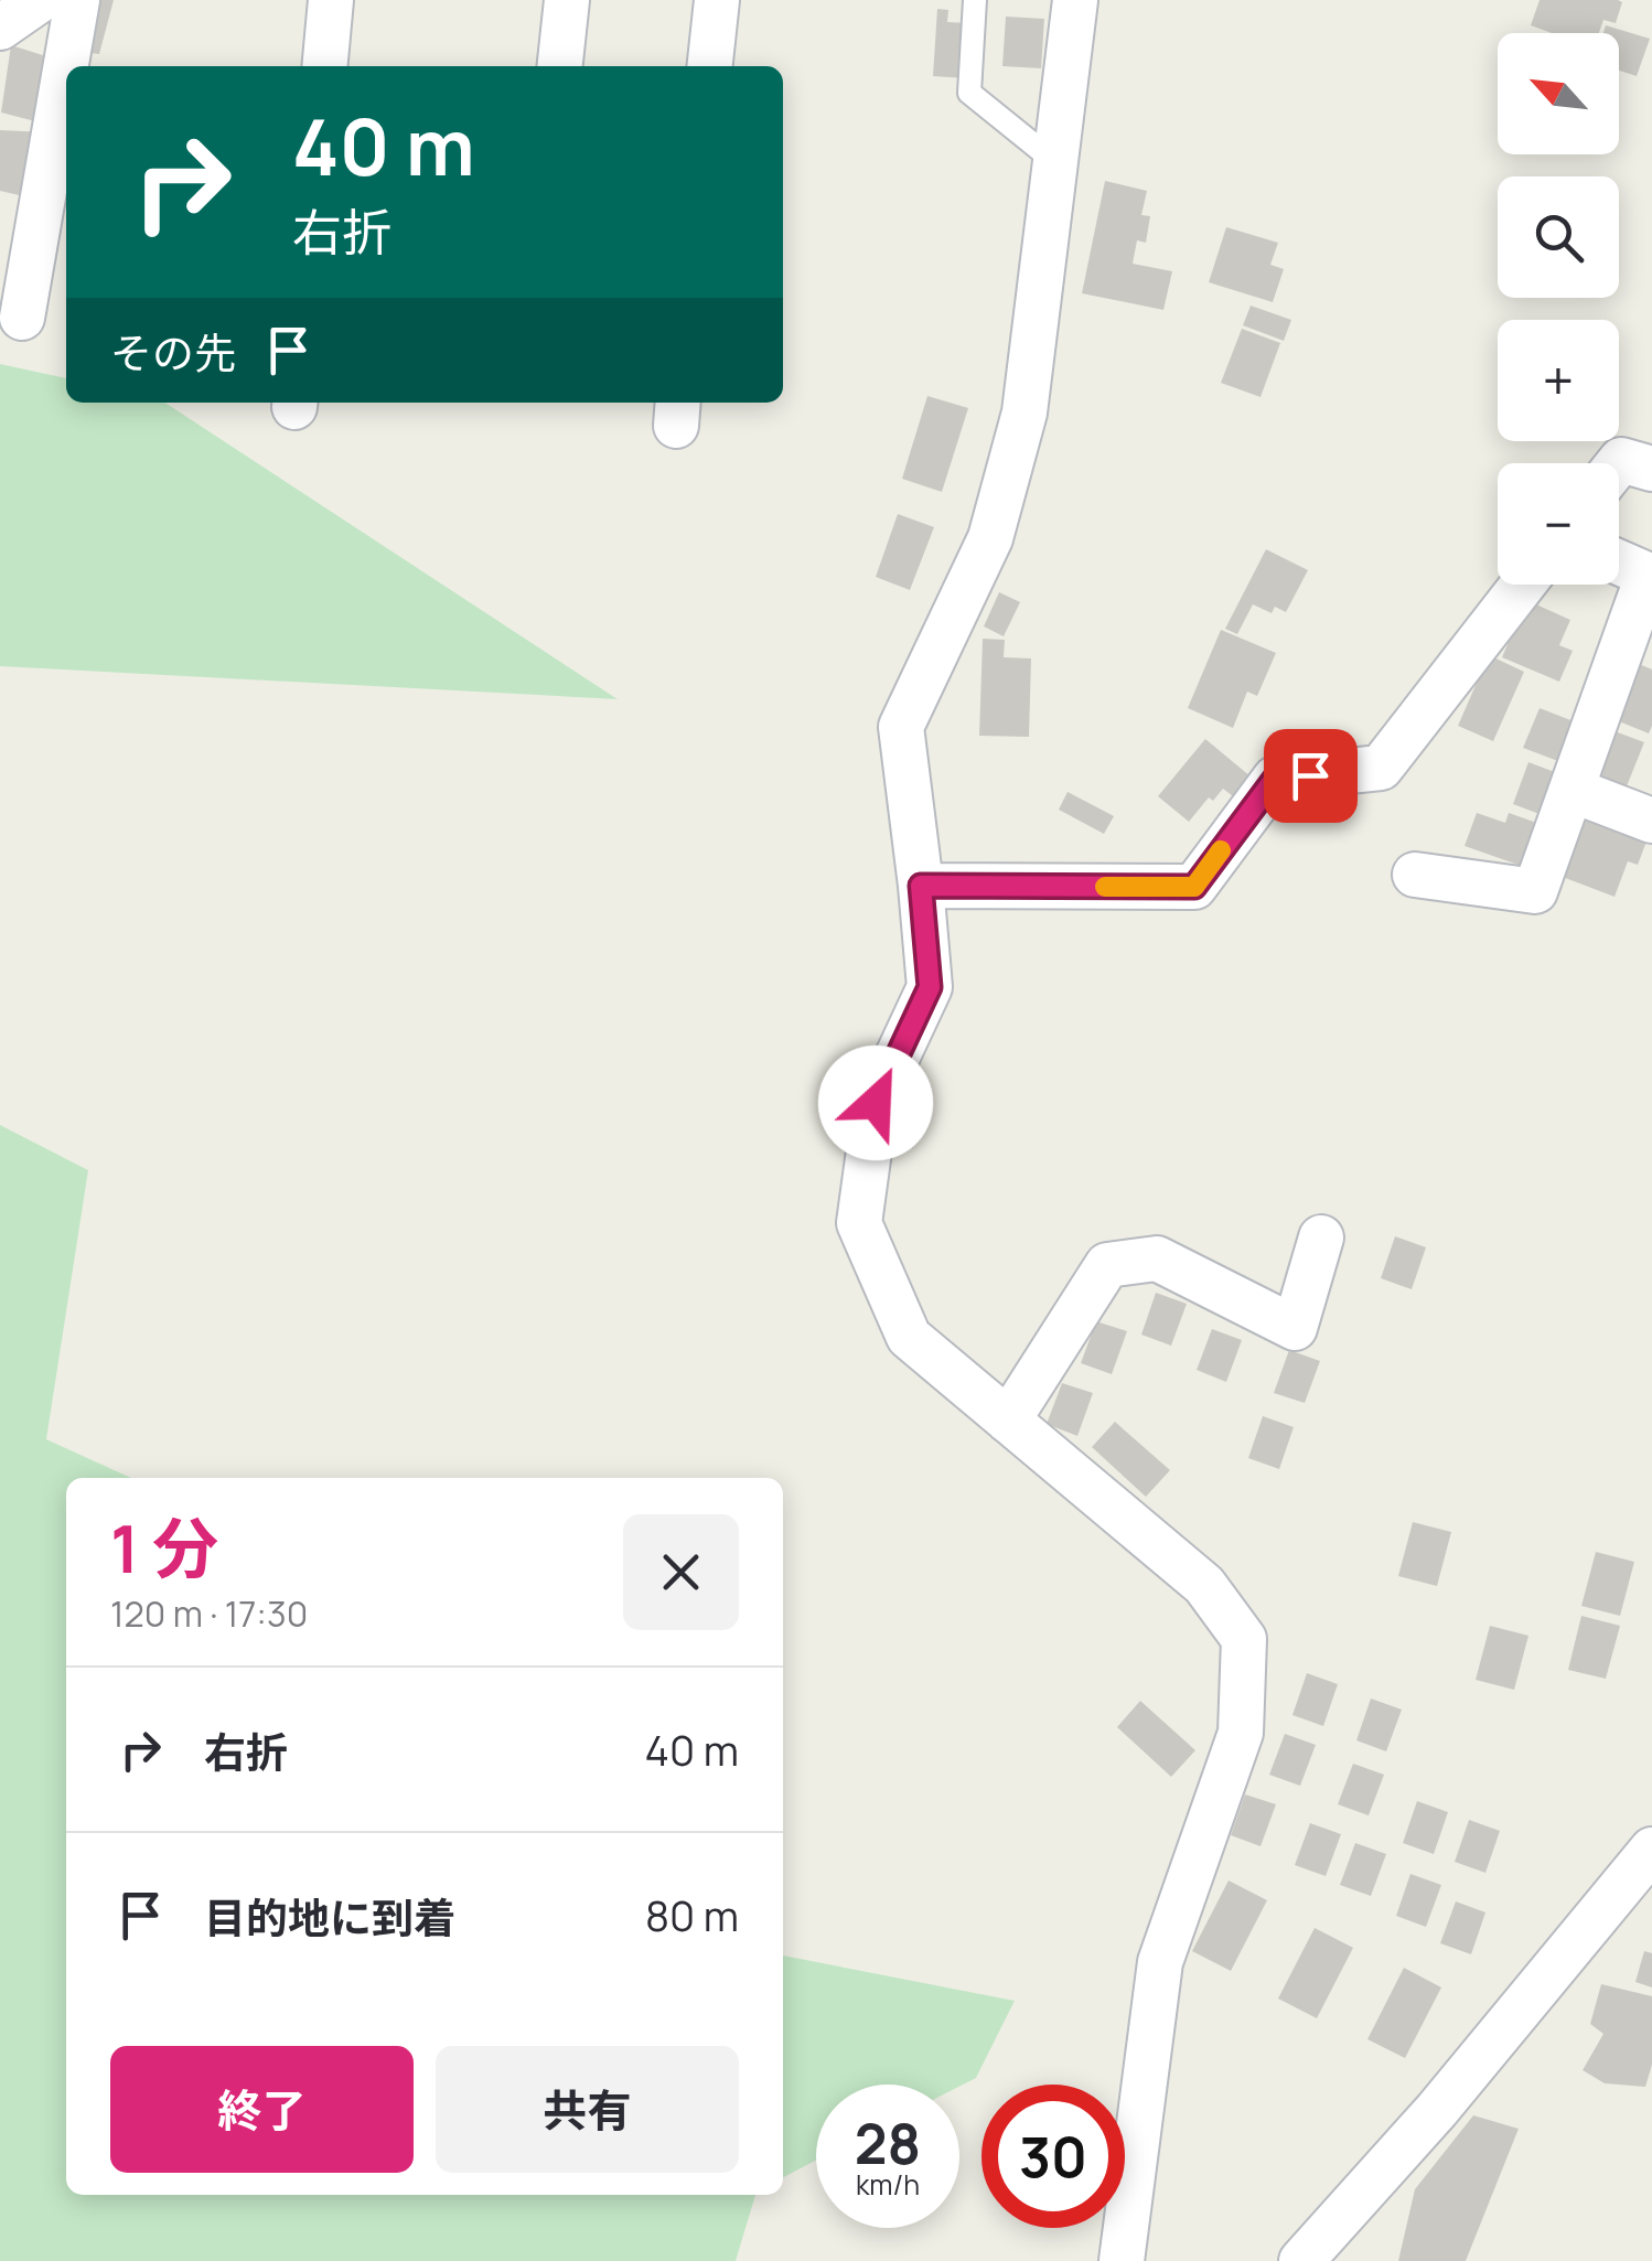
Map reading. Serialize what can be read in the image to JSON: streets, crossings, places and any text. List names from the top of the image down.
{
  "north": "top left",
  "page": {
    "map_buttons": ["+", "−"],
    "turn": ["40 m", "右折"],
    "then": "その先",
    "heading": ["1 分", "120 m · 17:30"],
    "list": [
      {
        "name": "右折",
        "value": "40 m"
      },
      {
        "name": "目的地に到着",
        "value": "80 m"
      }
    ],
    "buttons": ["終了", "共有"],
    "speed": "28 km/h",
    "limit": "30"
  }
}
